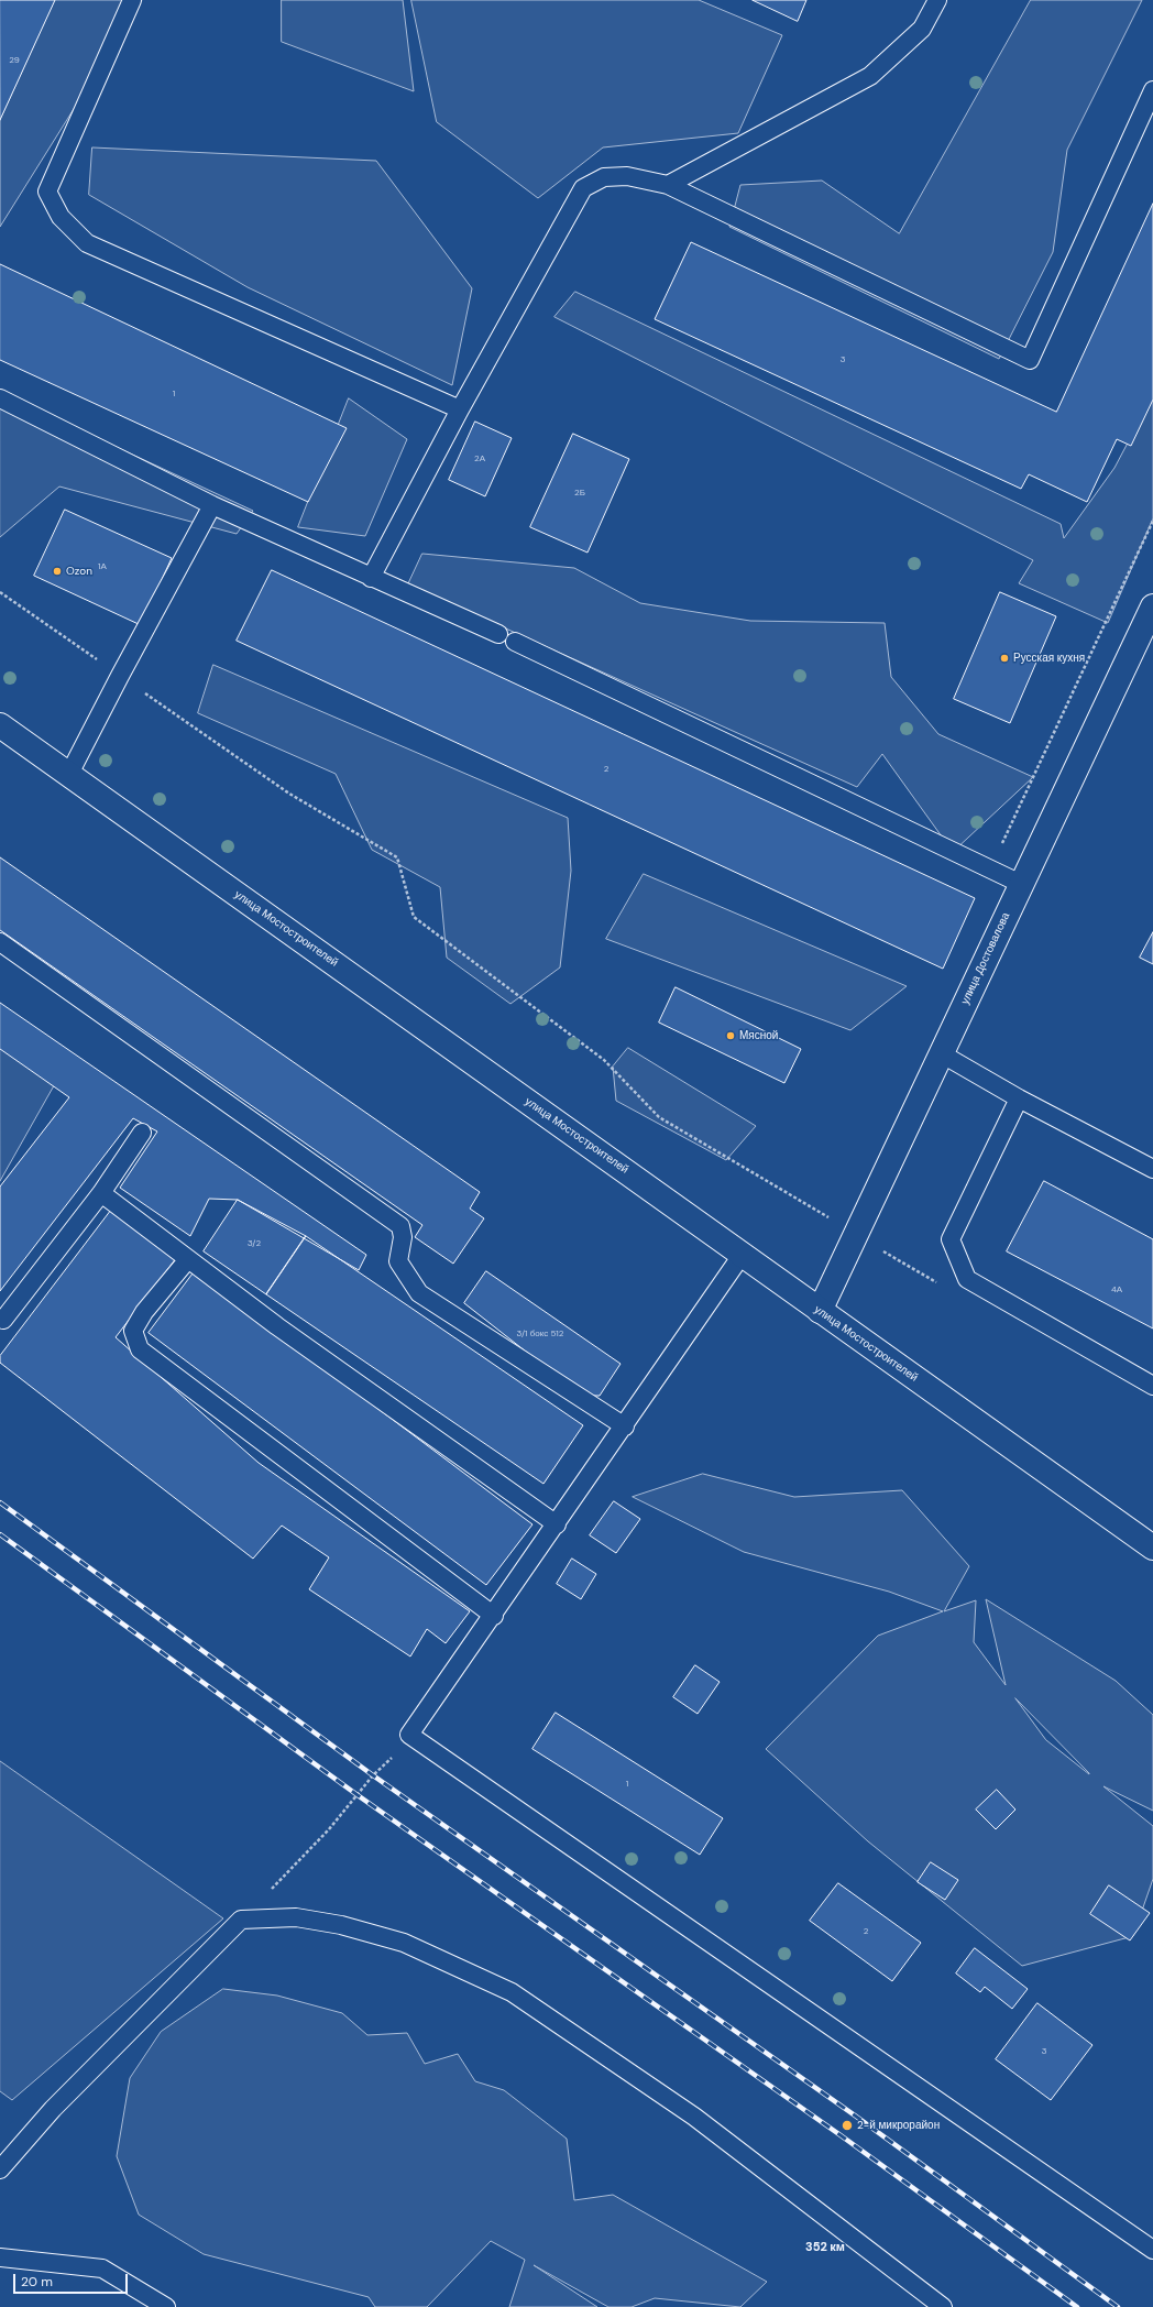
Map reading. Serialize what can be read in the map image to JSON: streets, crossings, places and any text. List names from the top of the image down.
{
  "streets": {
    "main road": ["улица Мостостроителей", "улица Достовалова"]
  },
  "crossings": [
    ["улица Мостостроителей", "улица Достовалова"]
  ],
  "districts": ["352 км"],
  "places": [
    "Ozon",
    "Русская кухня",
    "Мясной",
    "2-й микрорайон"
  ],
  "house_numbers": [
    "29",
    "3",
    "1",
    "2А",
    "2Б",
    "1А",
    "2",
    "3/2",
    "4А",
    "3/1 бокс 512",
    "1",
    "2",
    "3"
  ],
  "scale_bar": "20 m"
}
